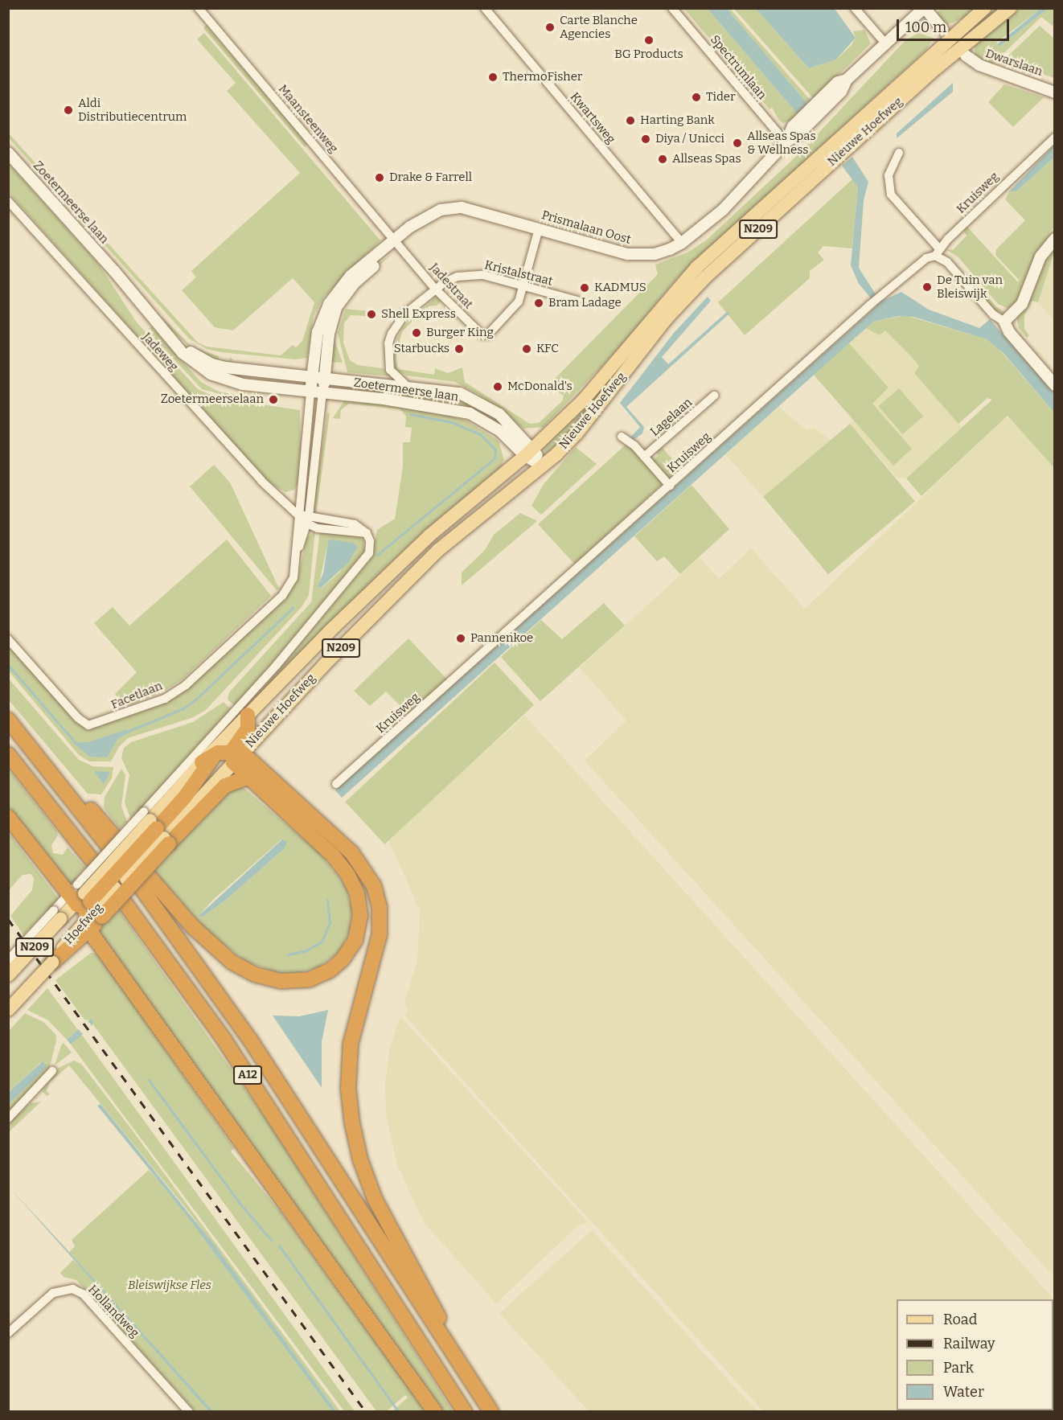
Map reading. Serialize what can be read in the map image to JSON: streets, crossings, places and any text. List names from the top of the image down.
{
  "streets": {
    "highway": ["N209", "A12"],
    "main road": ["Nieuwe Hoefweg", "Hoefweg"],
    "street": [
      "Dwarslaan",
      "Spectrumlaan",
      "Kwartsweg",
      "Maansteenweg",
      "Kruisweg",
      "Zoetermeerse laan",
      "Prismalaan Oost",
      "Kristalstraat",
      "Jadestraat",
      "Jadeweg",
      "Lagelaan",
      "Facetlaan",
      "Hollandweg"
    ]
  },
  "crossings": [
    ["Spectrumlaan", "Prismalaan Oost"],
    ["Kwartsweg", "Prismalaan Oost"],
    ["Maansteenweg", "Prismalaan Oost"],
    ["Maansteenweg", "Jadestraat"],
    ["Nieuwe Hoefweg", "Zoetermeerse laan"],
    ["Nieuwe Hoefweg", "N209"],
    ["Nieuwe Hoefweg", "Facetlaan"],
    ["Nieuwe Hoefweg", "Hoefweg"],
    ["Nieuwe Hoefweg", "A12"],
    ["Zoetermeerse laan", "Prismalaan Oost"],
    ["Zoetermeerse laan", "Kristalstraat"],
    ["Zoetermeerse laan", "Facetlaan"],
    ["Prismalaan Oost", "Jadestraat"],
    ["Prismalaan Oost", "Facetlaan"],
    ["N209", "Hoefweg"],
    ["N209", "A12"],
    ["Kristalstraat", "Jadestraat"],
    ["Jadeweg", "Facetlaan"]
  ],
  "parks": ["Bleiswijkse Fles"],
  "places": [
    "Carte Blanche Agencies",
    "BG Products",
    "ThermoFisher",
    "Tider",
    "Aldi Distributiecentrum",
    "Harting Bank",
    "Diya / Unicci",
    "Allseas Spas & Wellness",
    "Allseas Spas",
    "Drake & Farrell",
    "De Tuin van Bleiswijk",
    "KADMUS",
    "Bram Ladage",
    "Shell Express",
    "Burger King",
    "Starbucks",
    "KFC",
    "McDonald's",
    "Zoetermeerselaan",
    "Pannenkoe"
  ],
  "legend": [
    "Road",
    "Railway",
    "Park",
    "Water"
  ],
  "scale_bar": "100 m"
}
